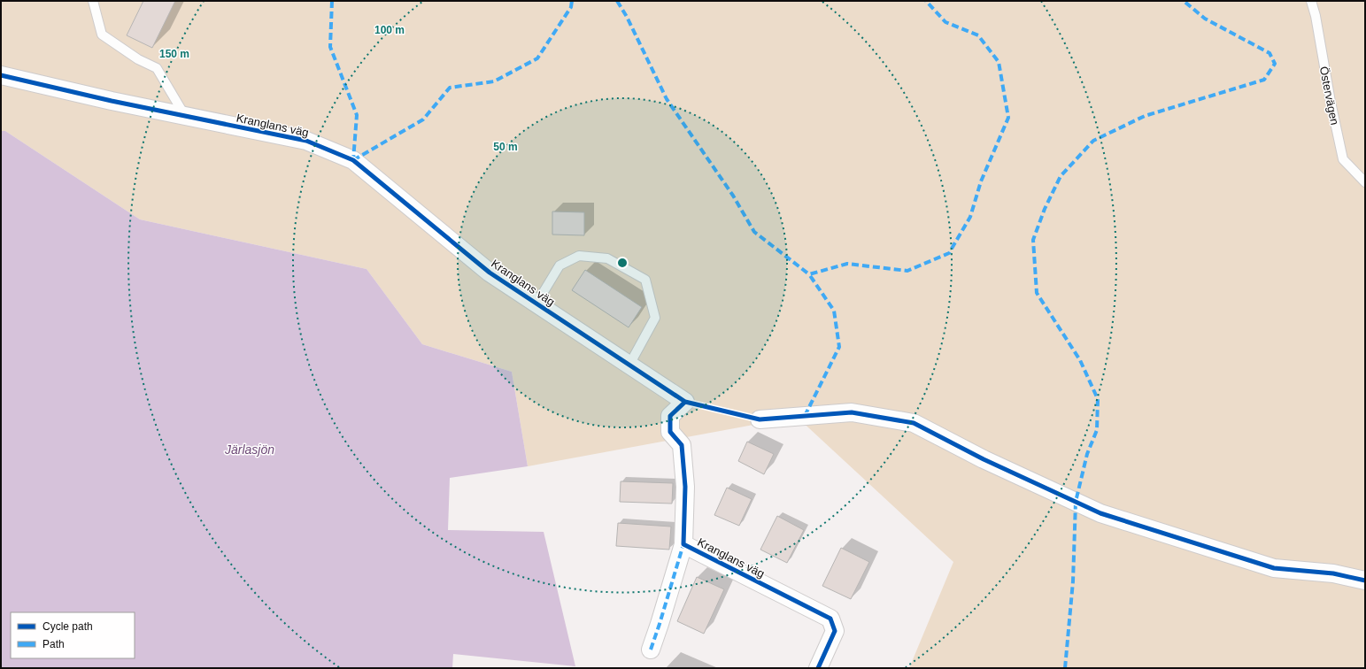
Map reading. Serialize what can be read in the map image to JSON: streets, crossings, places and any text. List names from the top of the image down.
{
  "streets": {
    "street": ["Kranglans väg"],
    "lane": ["Östervägen"]
  },
  "water": ["Järlasjön"],
  "legend": ["Cycle path", "Path"],
  "rings": ["100 m", "150 m", "50 m"]
}
